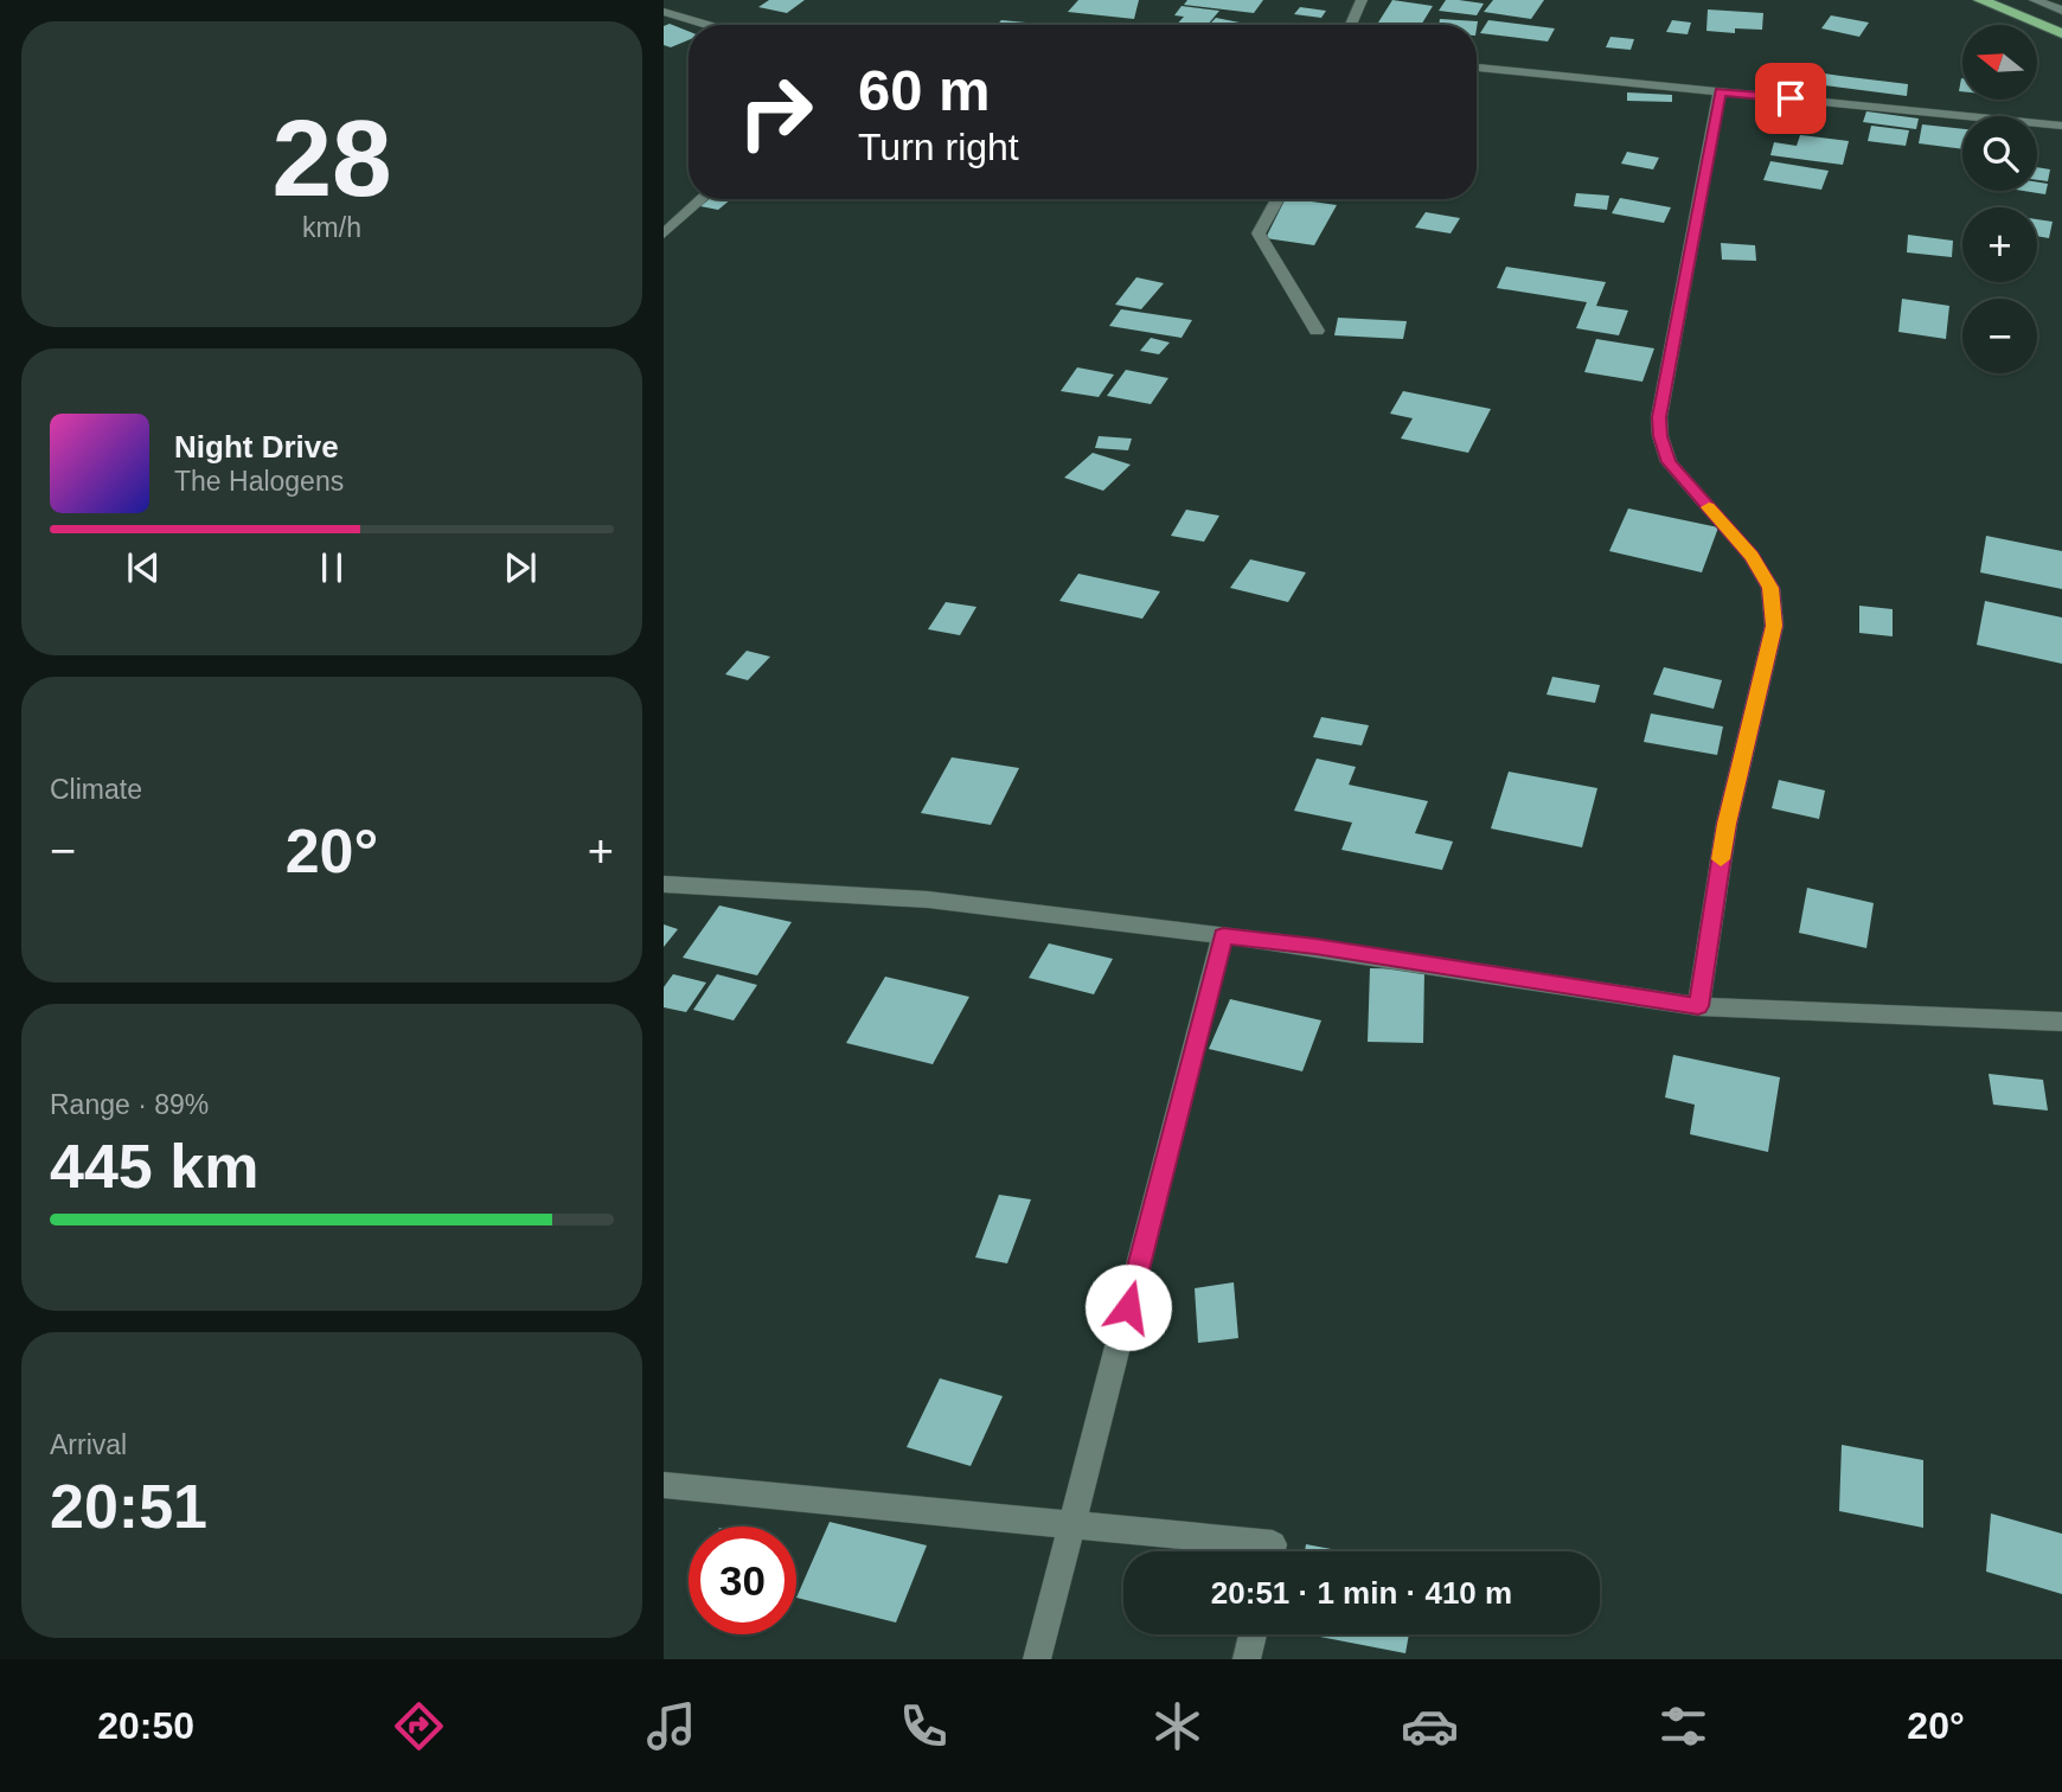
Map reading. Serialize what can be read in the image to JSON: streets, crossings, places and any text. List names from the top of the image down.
{
  "north": "left",
  "page": {
    "tile": [
      ["28", "km/h"],
      "Climate",
      ["Range · 89%", "445 km"],
      ["Arrival", "20:51"]
    ],
    "map_buttons": ["+", "−"],
    "turn": ["60 m", "Turn right"],
    "song": ["Night Drive", "The Halogens"],
    "heat": ["−", "20°", "+"],
    "limit": "30",
    "trip": "20:51 · 1 min · 410 m",
    "tabs": ["20:50", "20°"]
  }
}
